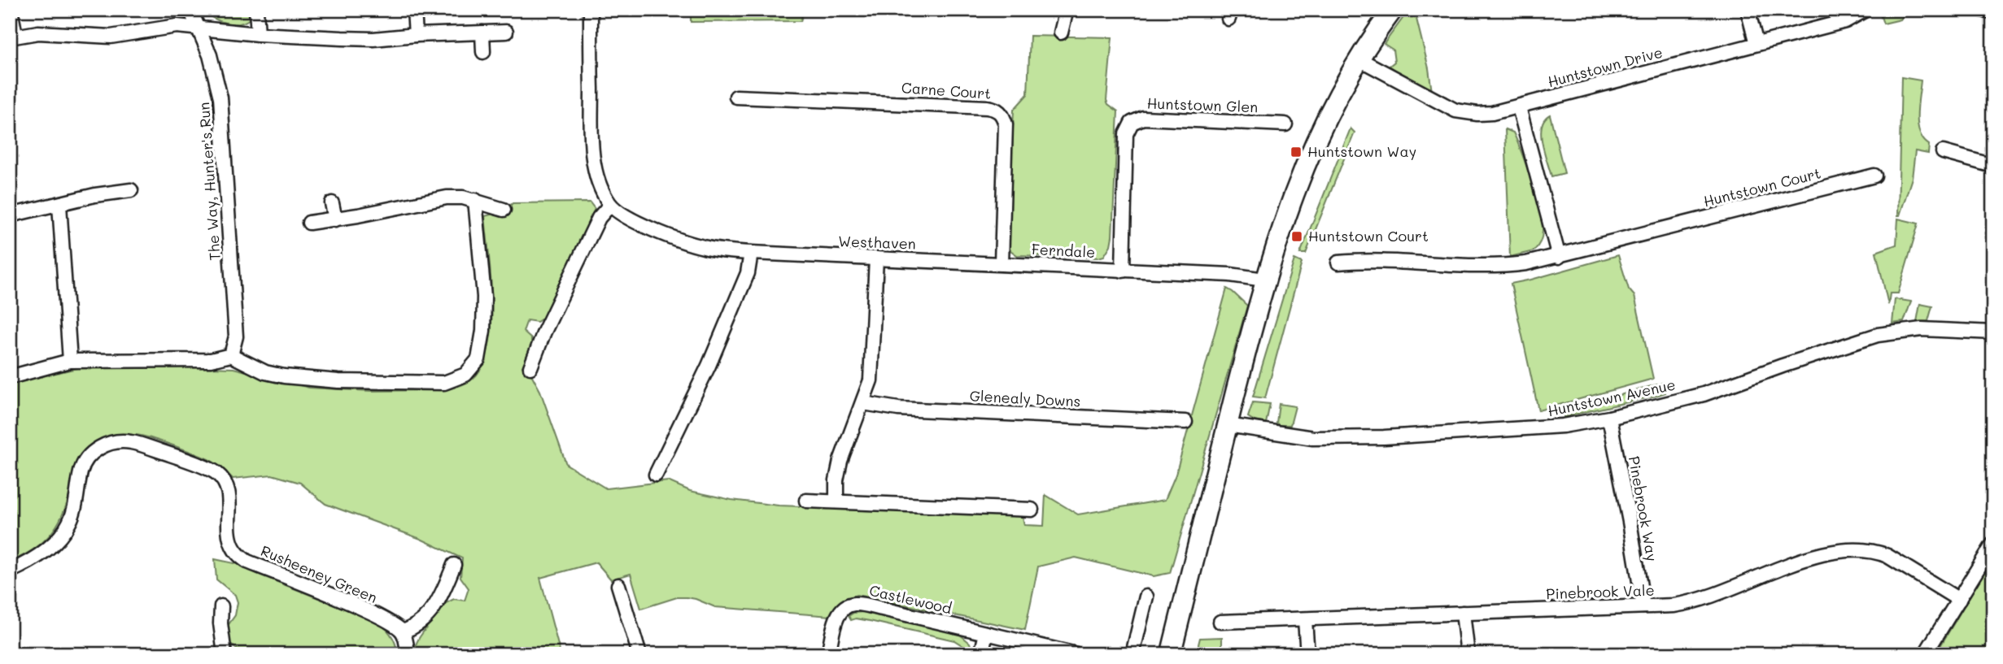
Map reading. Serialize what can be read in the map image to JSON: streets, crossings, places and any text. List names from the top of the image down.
{
  "streets": {
    "street": [
      "Huntstown Drive",
      "Carne Court",
      "Huntstown Glen",
      "The Way, Hunter's Run",
      "Huntstown Court",
      "Westhaven",
      "Ferndale",
      "Huntstown Avenue",
      "Glenealy Downs",
      "Pinebrook Way",
      "Rusheeney Green",
      "Pinebrook Vale",
      "Castlewood"
    ]
  },
  "crossings": [
    ["Carne Court", "Westhaven"],
    ["Carne Court", "Ferndale"],
    ["Huntstown Glen", "Ferndale"],
    ["Westhaven", "Ferndale"],
    ["Huntstown Avenue", "Pinebrook Way"],
    ["Pinebrook Way", "Pinebrook Vale"]
  ],
  "places": {
    "transit": ["Huntstown Way", "Huntstown Court"]
  }
}
